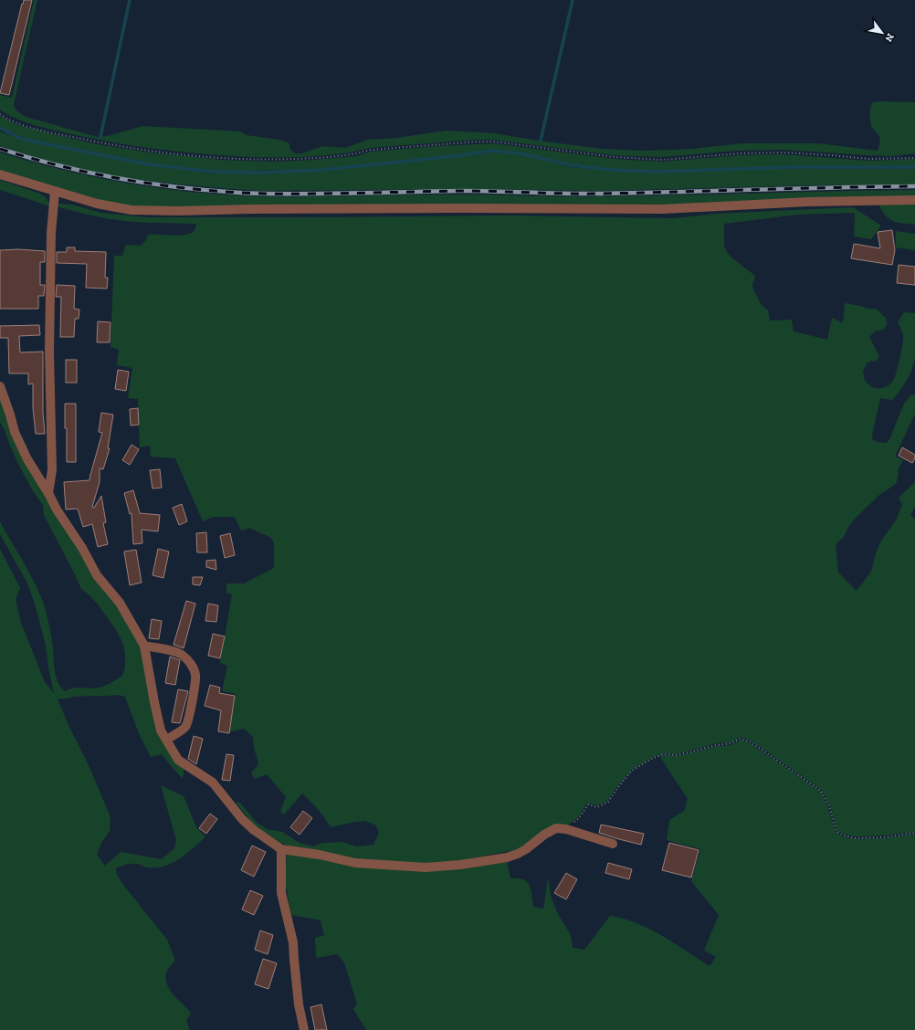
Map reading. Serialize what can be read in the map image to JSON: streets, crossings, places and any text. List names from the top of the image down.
{
  "north": "bottom right"
}
